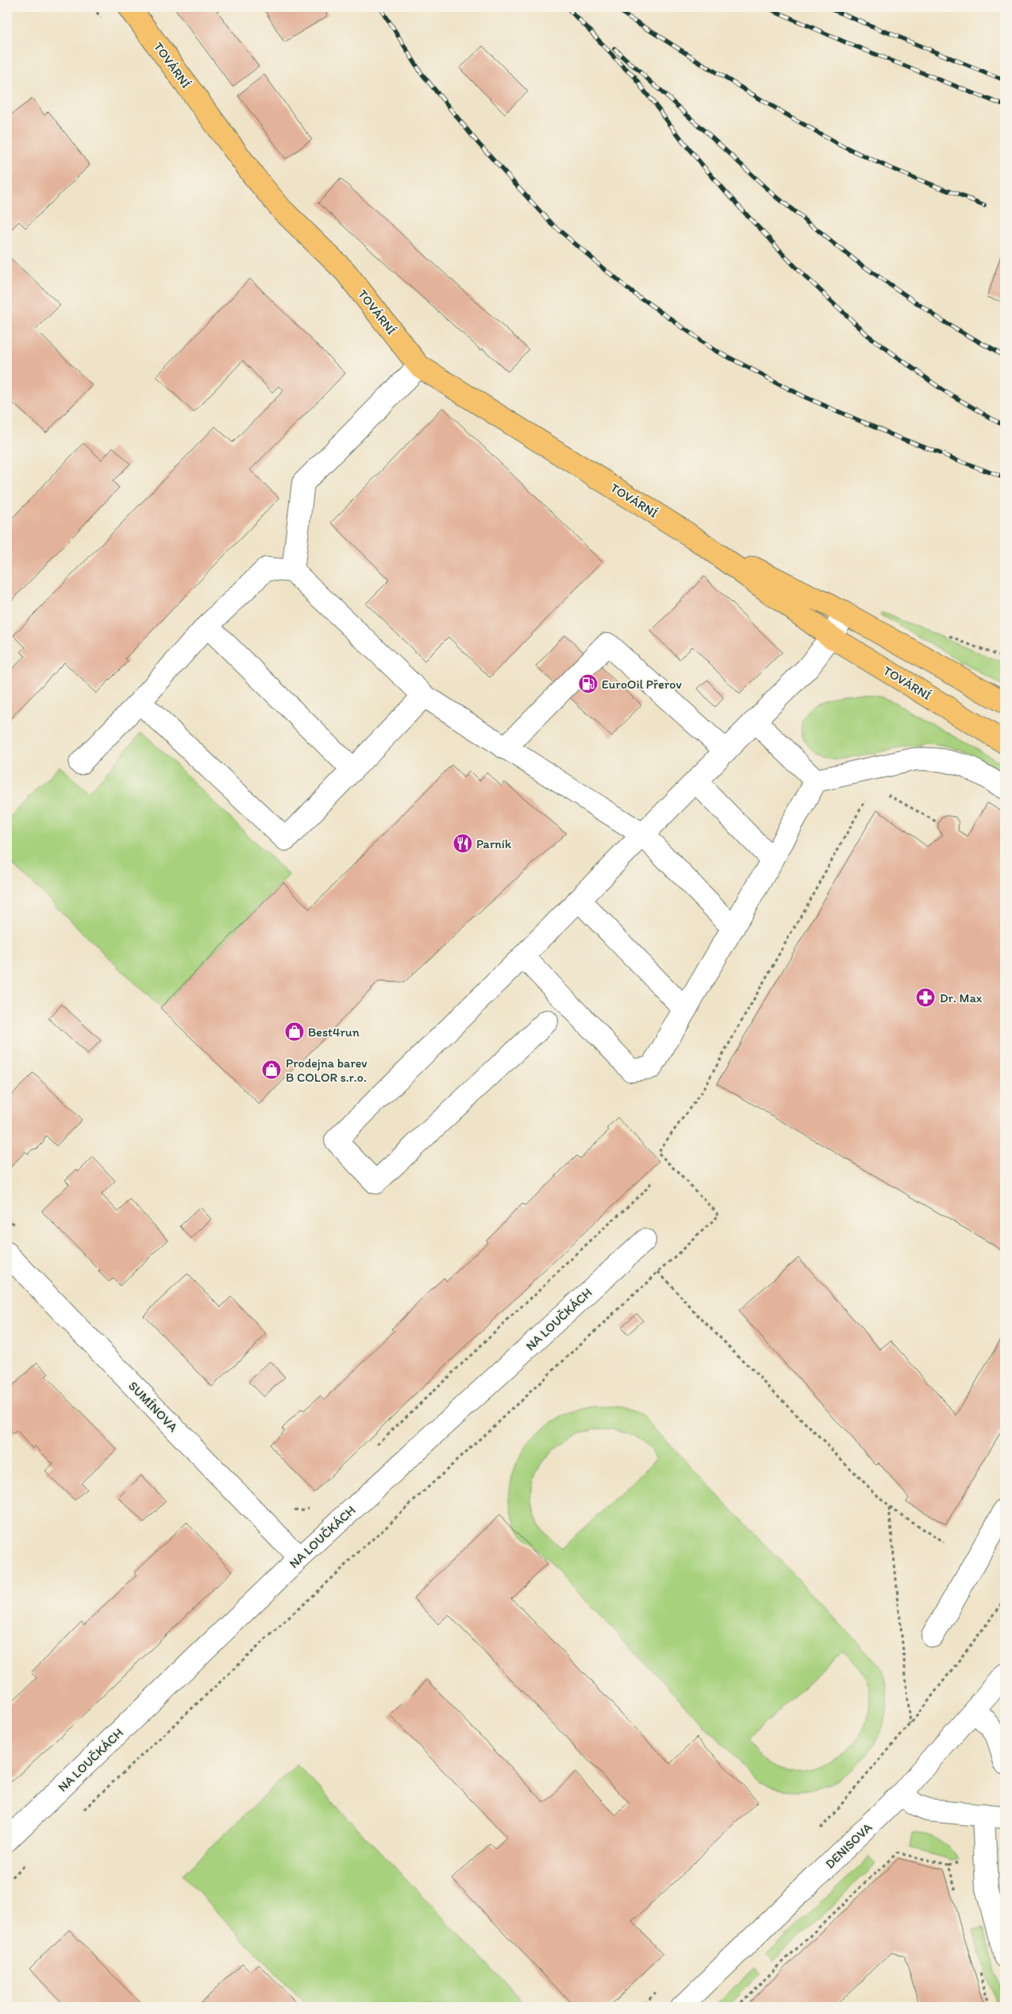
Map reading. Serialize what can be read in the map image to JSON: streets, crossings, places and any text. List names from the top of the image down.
{
  "streets": {
    "main road": ["TOVÁRNÍ"],
    "street": ["NA LOUČKÁCH", "SUMÍNOVA", "DENISOVA"]
  },
  "crossings": [
    ["NA LOUČKÁCH", "SUMÍNOVA"]
  ],
  "places": {
    "fuel station": ["EuroOil Přerov"],
    "restaurant": ["Parník"],
    "pharmacy": ["Dr. Max"],
    "shop": ["Best4run", "Prodejna barev B COLOR s.r.o."]
  }
}
